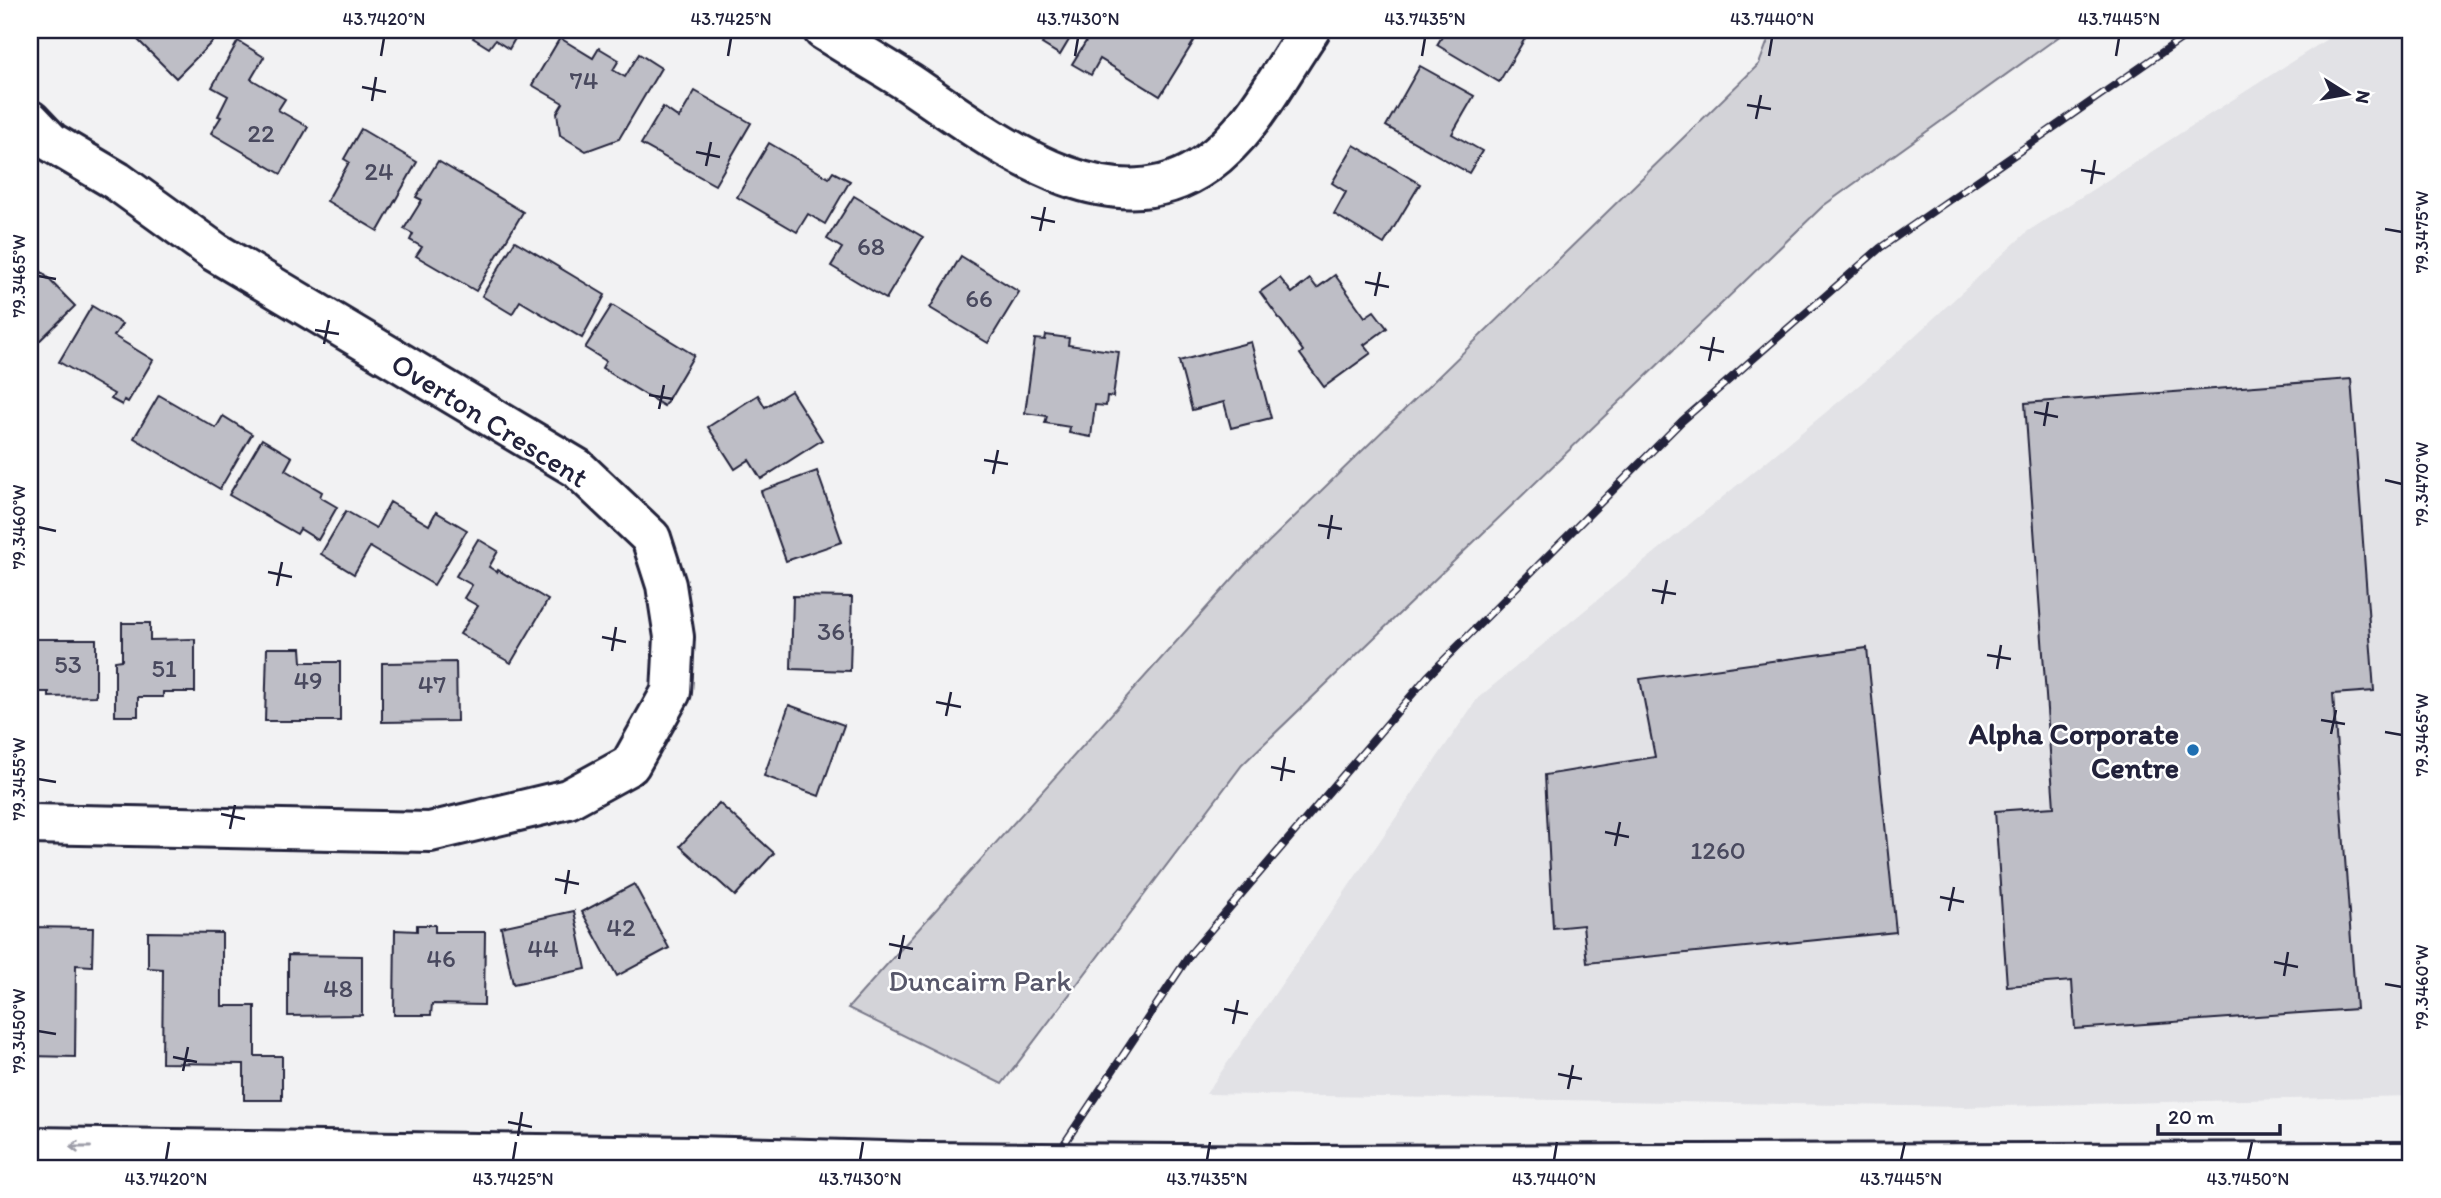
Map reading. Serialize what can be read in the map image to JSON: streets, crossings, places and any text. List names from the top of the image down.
{
  "streets": {
    "main road": ["Overton Crescent"]
  },
  "parks": ["Duncairn Park"],
  "places": ["Alpha Corporate Centre"],
  "house_numbers": [
    "74",
    "22",
    "24",
    "68",
    "66",
    "36",
    "53",
    "51",
    "49",
    "47",
    "1260",
    "42",
    "44",
    "46",
    "48"
  ],
  "scale_bar": "20 m",
  "north": "right",
  "coordinates": [
    "43.7420°N",
    "43.7425°N",
    "43.7430°N",
    "43.7435°N",
    "43.7440°N",
    "43.7445°N",
    "79.3475°W",
    "79.3465°W",
    "79.3470°W",
    "79.3460°W",
    "79.3455°W",
    "79.3450°W",
    "43.7450°N"
  ]
}
